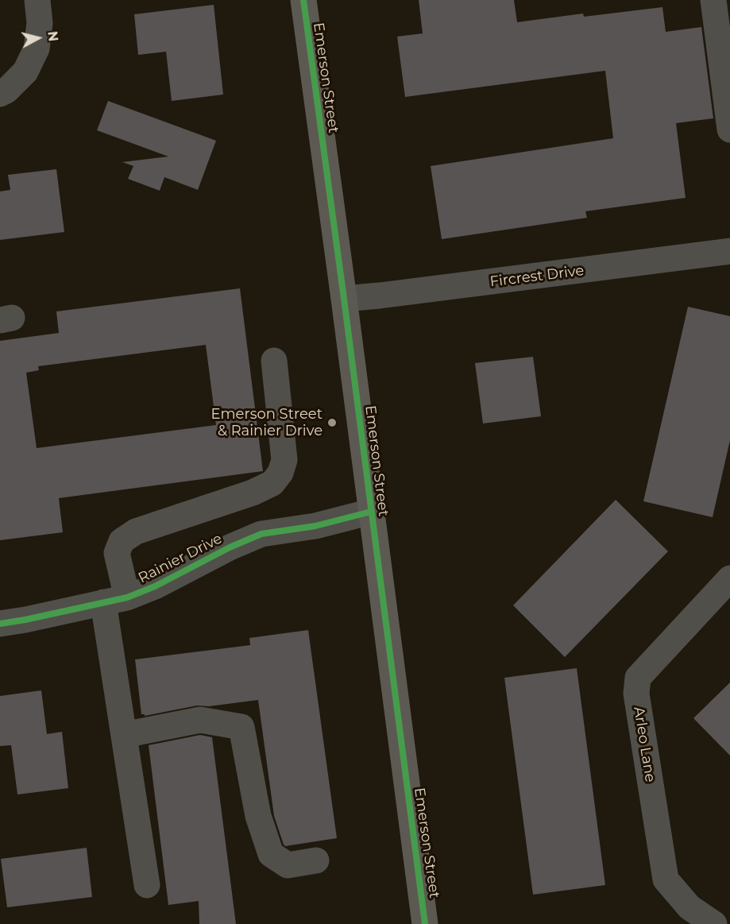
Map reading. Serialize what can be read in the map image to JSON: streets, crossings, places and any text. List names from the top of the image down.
{
  "streets": {
    "main road": ["Emerson Street"],
    "street": ["Fircrest Drive", "Rainier Drive", "Arleo Lane"]
  },
  "crossings": [
    ["Emerson Street", "Fircrest Drive"],
    ["Emerson Street", "Rainier Drive"]
  ],
  "places": ["Emerson Street & Rainier Drive"],
  "north": "right"
}
